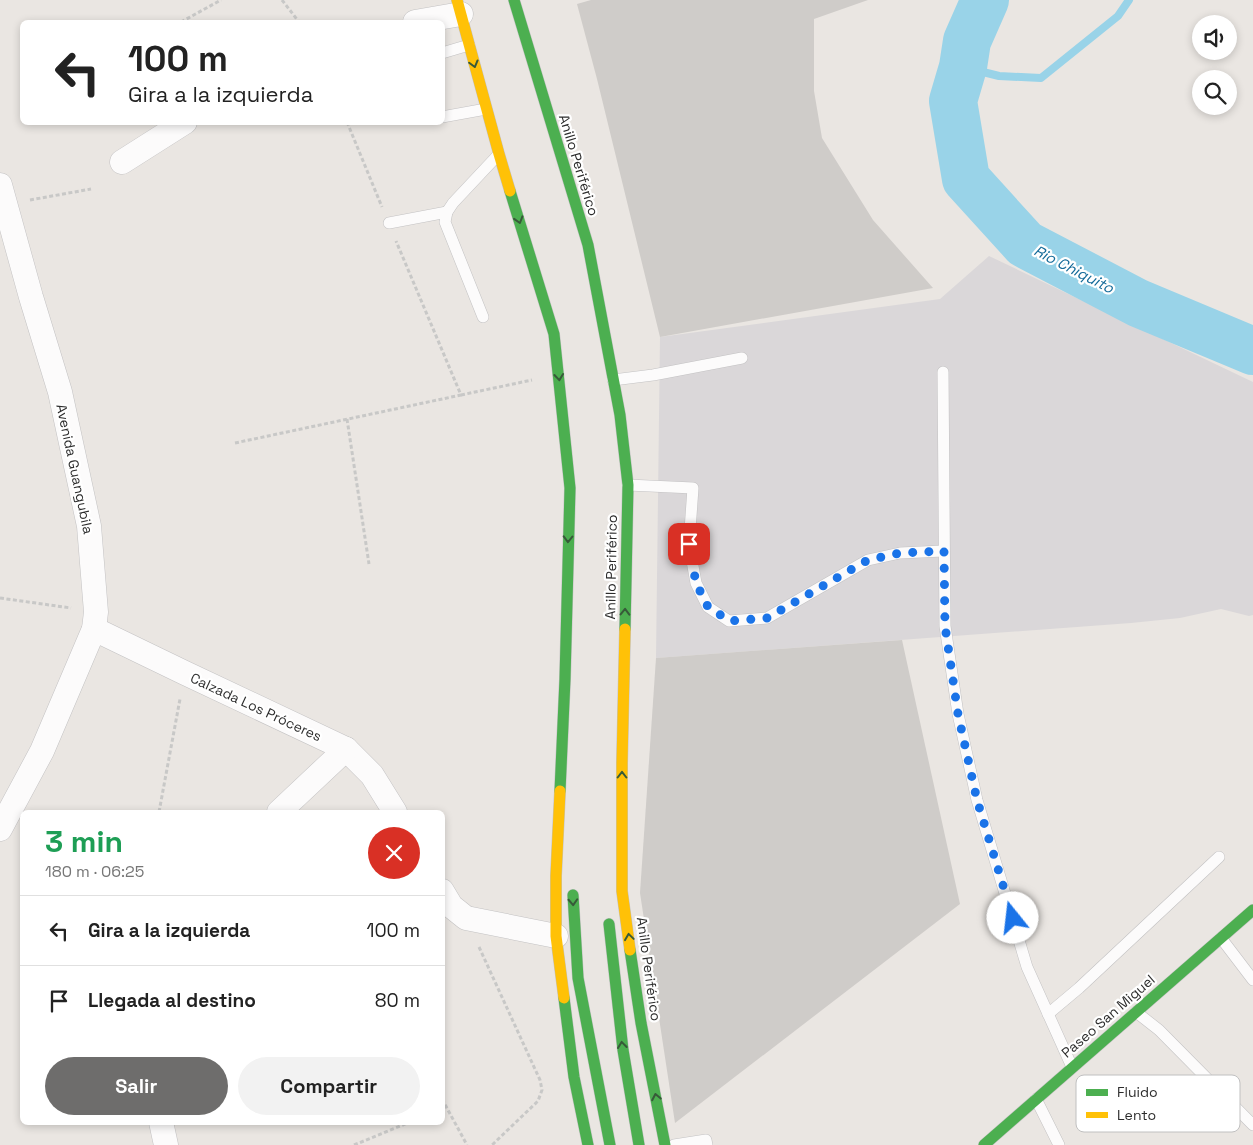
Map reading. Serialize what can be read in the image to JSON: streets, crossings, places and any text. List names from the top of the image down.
{
  "streets": {
    "main road": ["Anillo Periférico", "Paseo San Miguel"],
    "street": ["Avenida Guangubila", "Calzada Los Próceres"]
  },
  "crossings": [
    ["Avenida Guangubila", "Calzada Los Próceres"]
  ],
  "water": ["Rio Chiquito"],
  "legend": ["Fluido", "Lento"],
  "page": {
    "turn": ["100 m", "Gira a la izquierda"],
    "heading": ["3 min", "180 m · 06:25"],
    "list": [
      {
        "name": "Gira a la izquierda",
        "value": "100 m"
      },
      {
        "name": "Llegada al destino",
        "value": "80 m"
      }
    ],
    "buttons": ["Salir", "Compartir"]
  }
}
